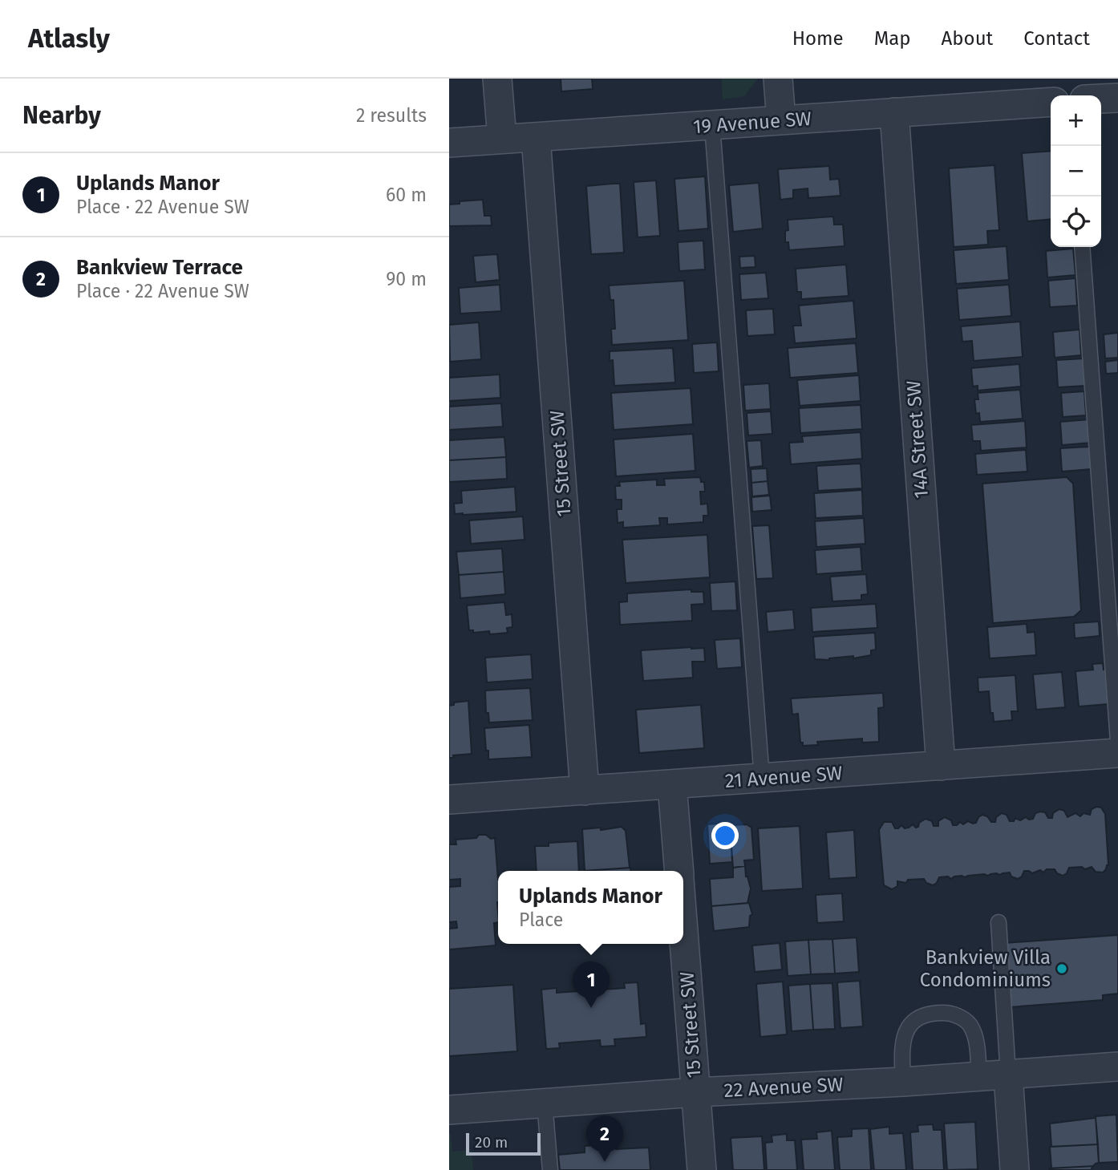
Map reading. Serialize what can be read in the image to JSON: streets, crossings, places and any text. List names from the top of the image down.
{
  "streets": {
    "street": [
      "19 Avenue SW",
      "14A Street SW",
      "15 Street SW",
      "21 Avenue SW",
      "22 Avenue SW"
    ]
  },
  "crossings": [
    ["19 Avenue SW", "14A Street SW"],
    ["19 Avenue SW", "15 Street SW"],
    ["14A Street SW", "21 Avenue SW"],
    ["15 Street SW", "21 Avenue SW"],
    ["15 Street SW", "22 Avenue SW"]
  ],
  "places": ["Bankview Villa Condominiums"],
  "scale_bar": "20 m",
  "page": {
    "header": "Atlasly",
    "nav": [
      "Home",
      "Map",
      "About",
      "Contact"
    ],
    "heading": ["Nearby", "2 results"],
    "map_buttons": ["+", "−"],
    "list": [
      {
        "mark": "1",
        "name": "Uplands Manor",
        "note": "Place · 22 Avenue SW",
        "value": "60 m"
      },
      {
        "mark": "2",
        "name": "Bankview Terrace",
        "note": "Place · 22 Avenue SW",
        "value": "90 m"
      }
    ],
    "popup": ["Uplands Manor", "Place"],
    "pins": ["1", "2"],
    "scale": "20 m"
  }
}
